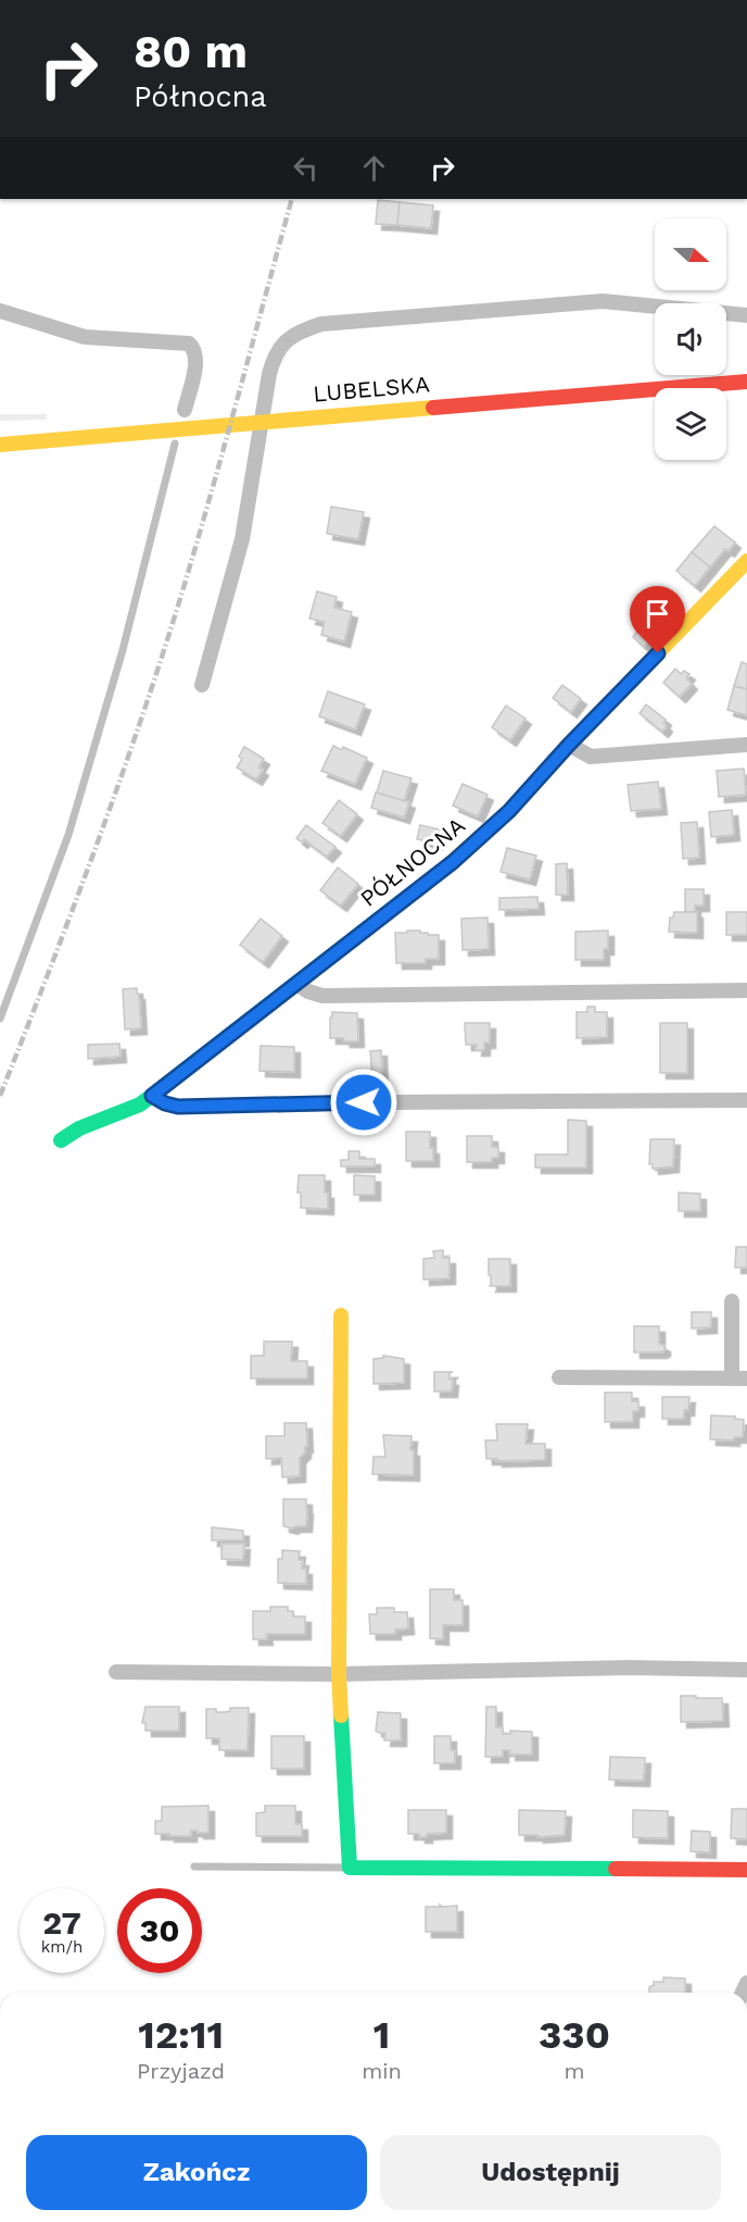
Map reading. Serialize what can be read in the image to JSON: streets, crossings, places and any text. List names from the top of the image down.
{
  "streets": {
    "main road": ["LUBELSKA", "PÓŁNOCNA"]
  },
  "north": "right",
  "page": {
    "turn": ["80 m", "Północna"],
    "speed": "27 km/h",
    "limit": "30",
    "eta": [
      "12:11",
      "Przyjazd",
      "1",
      "min",
      "330",
      "m"
    ],
    "buttons": ["Zakończ", "Udostępnij"]
  }
}
